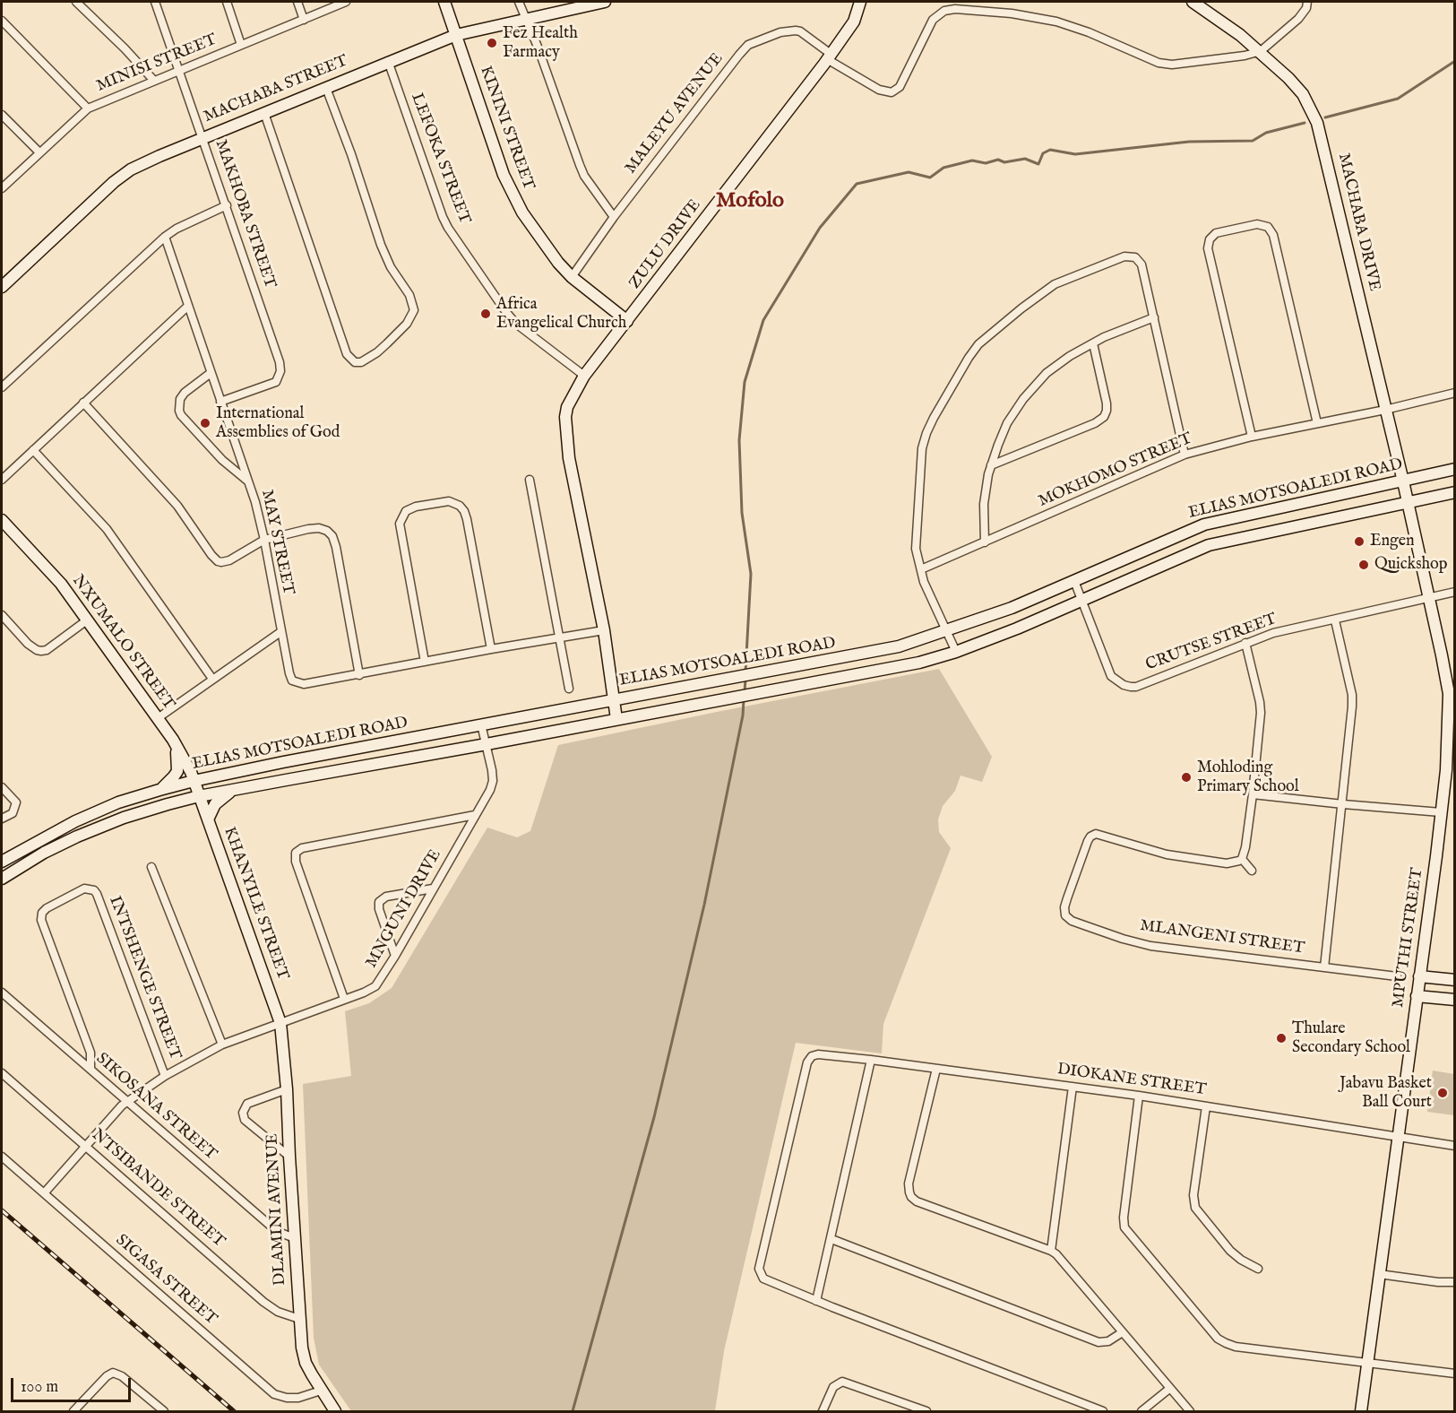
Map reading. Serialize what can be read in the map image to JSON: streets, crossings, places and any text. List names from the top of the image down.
{
  "streets": {
    "main road": [
      "MACHABA STREET",
      "KININI STREET",
      "MACHABA DRIVE",
      "ZULU DRIVE",
      "ELIAS MOTSOALEDI ROAD",
      "NXUMALO STREET",
      "KHANYILE STREET",
      "MPUTHI STREET",
      "DLAMINI AVENUE"
    ],
    "street": [
      "MINISI STREET",
      "MALEYU AVENUE",
      "LEFOKA STREET",
      "MAKHOBA STREET",
      "MOKHOMO STREET",
      "MAY STREET",
      "CRUTSE STREET",
      "MNGUNI DRIVE",
      "MLANGENI STREET",
      "INTSHENGE STREET",
      "DIOKANE STREET",
      "SIKOSANA STREET",
      "NTSIBANDE STREET",
      "SIGASA STREET"
    ]
  },
  "crossings": [
    ["MINISI STREET", "MAKHOBA STREET"],
    ["MACHABA STREET", "KININI STREET"],
    ["MACHABA STREET", "LEFOKA STREET"],
    ["MACHABA STREET", "MAKHOBA STREET"],
    ["MALEYU AVENUE", "KININI STREET"],
    ["MALEYU AVENUE", "ZULU DRIVE"],
    ["KININI STREET", "ZULU DRIVE"],
    ["LEFOKA STREET", "ZULU DRIVE"],
    ["MAKHOBA STREET", "MAY STREET"],
    ["MACHABA DRIVE", "MOKHOMO STREET"],
    ["MACHABA DRIVE", "ELIAS MOTSOALEDI ROAD"],
    ["MACHABA DRIVE", "MPUTHI STREET"],
    ["ZULU DRIVE", "ELIAS MOTSOALEDI ROAD"],
    ["ELIAS MOTSOALEDI ROAD", "NXUMALO STREET"],
    ["ELIAS MOTSOALEDI ROAD", "CRUTSE STREET"],
    ["ELIAS MOTSOALEDI ROAD", "KHANYILE STREET"],
    ["ELIAS MOTSOALEDI ROAD", "MNGUNI DRIVE"],
    ["ELIAS MOTSOALEDI ROAD", "MPUTHI STREET"],
    ["NXUMALO STREET", "KHANYILE STREET"],
    ["CRUTSE STREET", "MPUTHI STREET"],
    ["KHANYILE STREET", "MNGUNI DRIVE"],
    ["KHANYILE STREET", "DLAMINI AVENUE"],
    ["MNGUNI DRIVE", "INTSHENGE STREET"],
    ["MNGUNI DRIVE", "SIKOSANA STREET"],
    ["MNGUNI DRIVE", "NTSIBANDE STREET"],
    ["MNGUNI DRIVE", "DLAMINI AVENUE"],
    ["MNGUNI DRIVE", "SIGASA STREET"],
    ["MPUTHI STREET", "DIOKANE STREET"],
    ["INTSHENGE STREET", "SIKOSANA STREET"],
    ["SIKOSANA STREET", "DLAMINI AVENUE"],
    ["NTSIBANDE STREET", "DLAMINI AVENUE"],
    ["DLAMINI AVENUE", "SIGASA STREET"]
  ],
  "districts": ["Mofolo"],
  "places": [
    "Fez Health Farmacy",
    "Africa Evangelical Church",
    "International Assemblies of God",
    "Engen",
    "Quickshop",
    "Mohloding Primary School",
    "Thulare Secondary School",
    "Jabavu Basket Ball Court"
  ],
  "scale_bar": "100 m"
}
